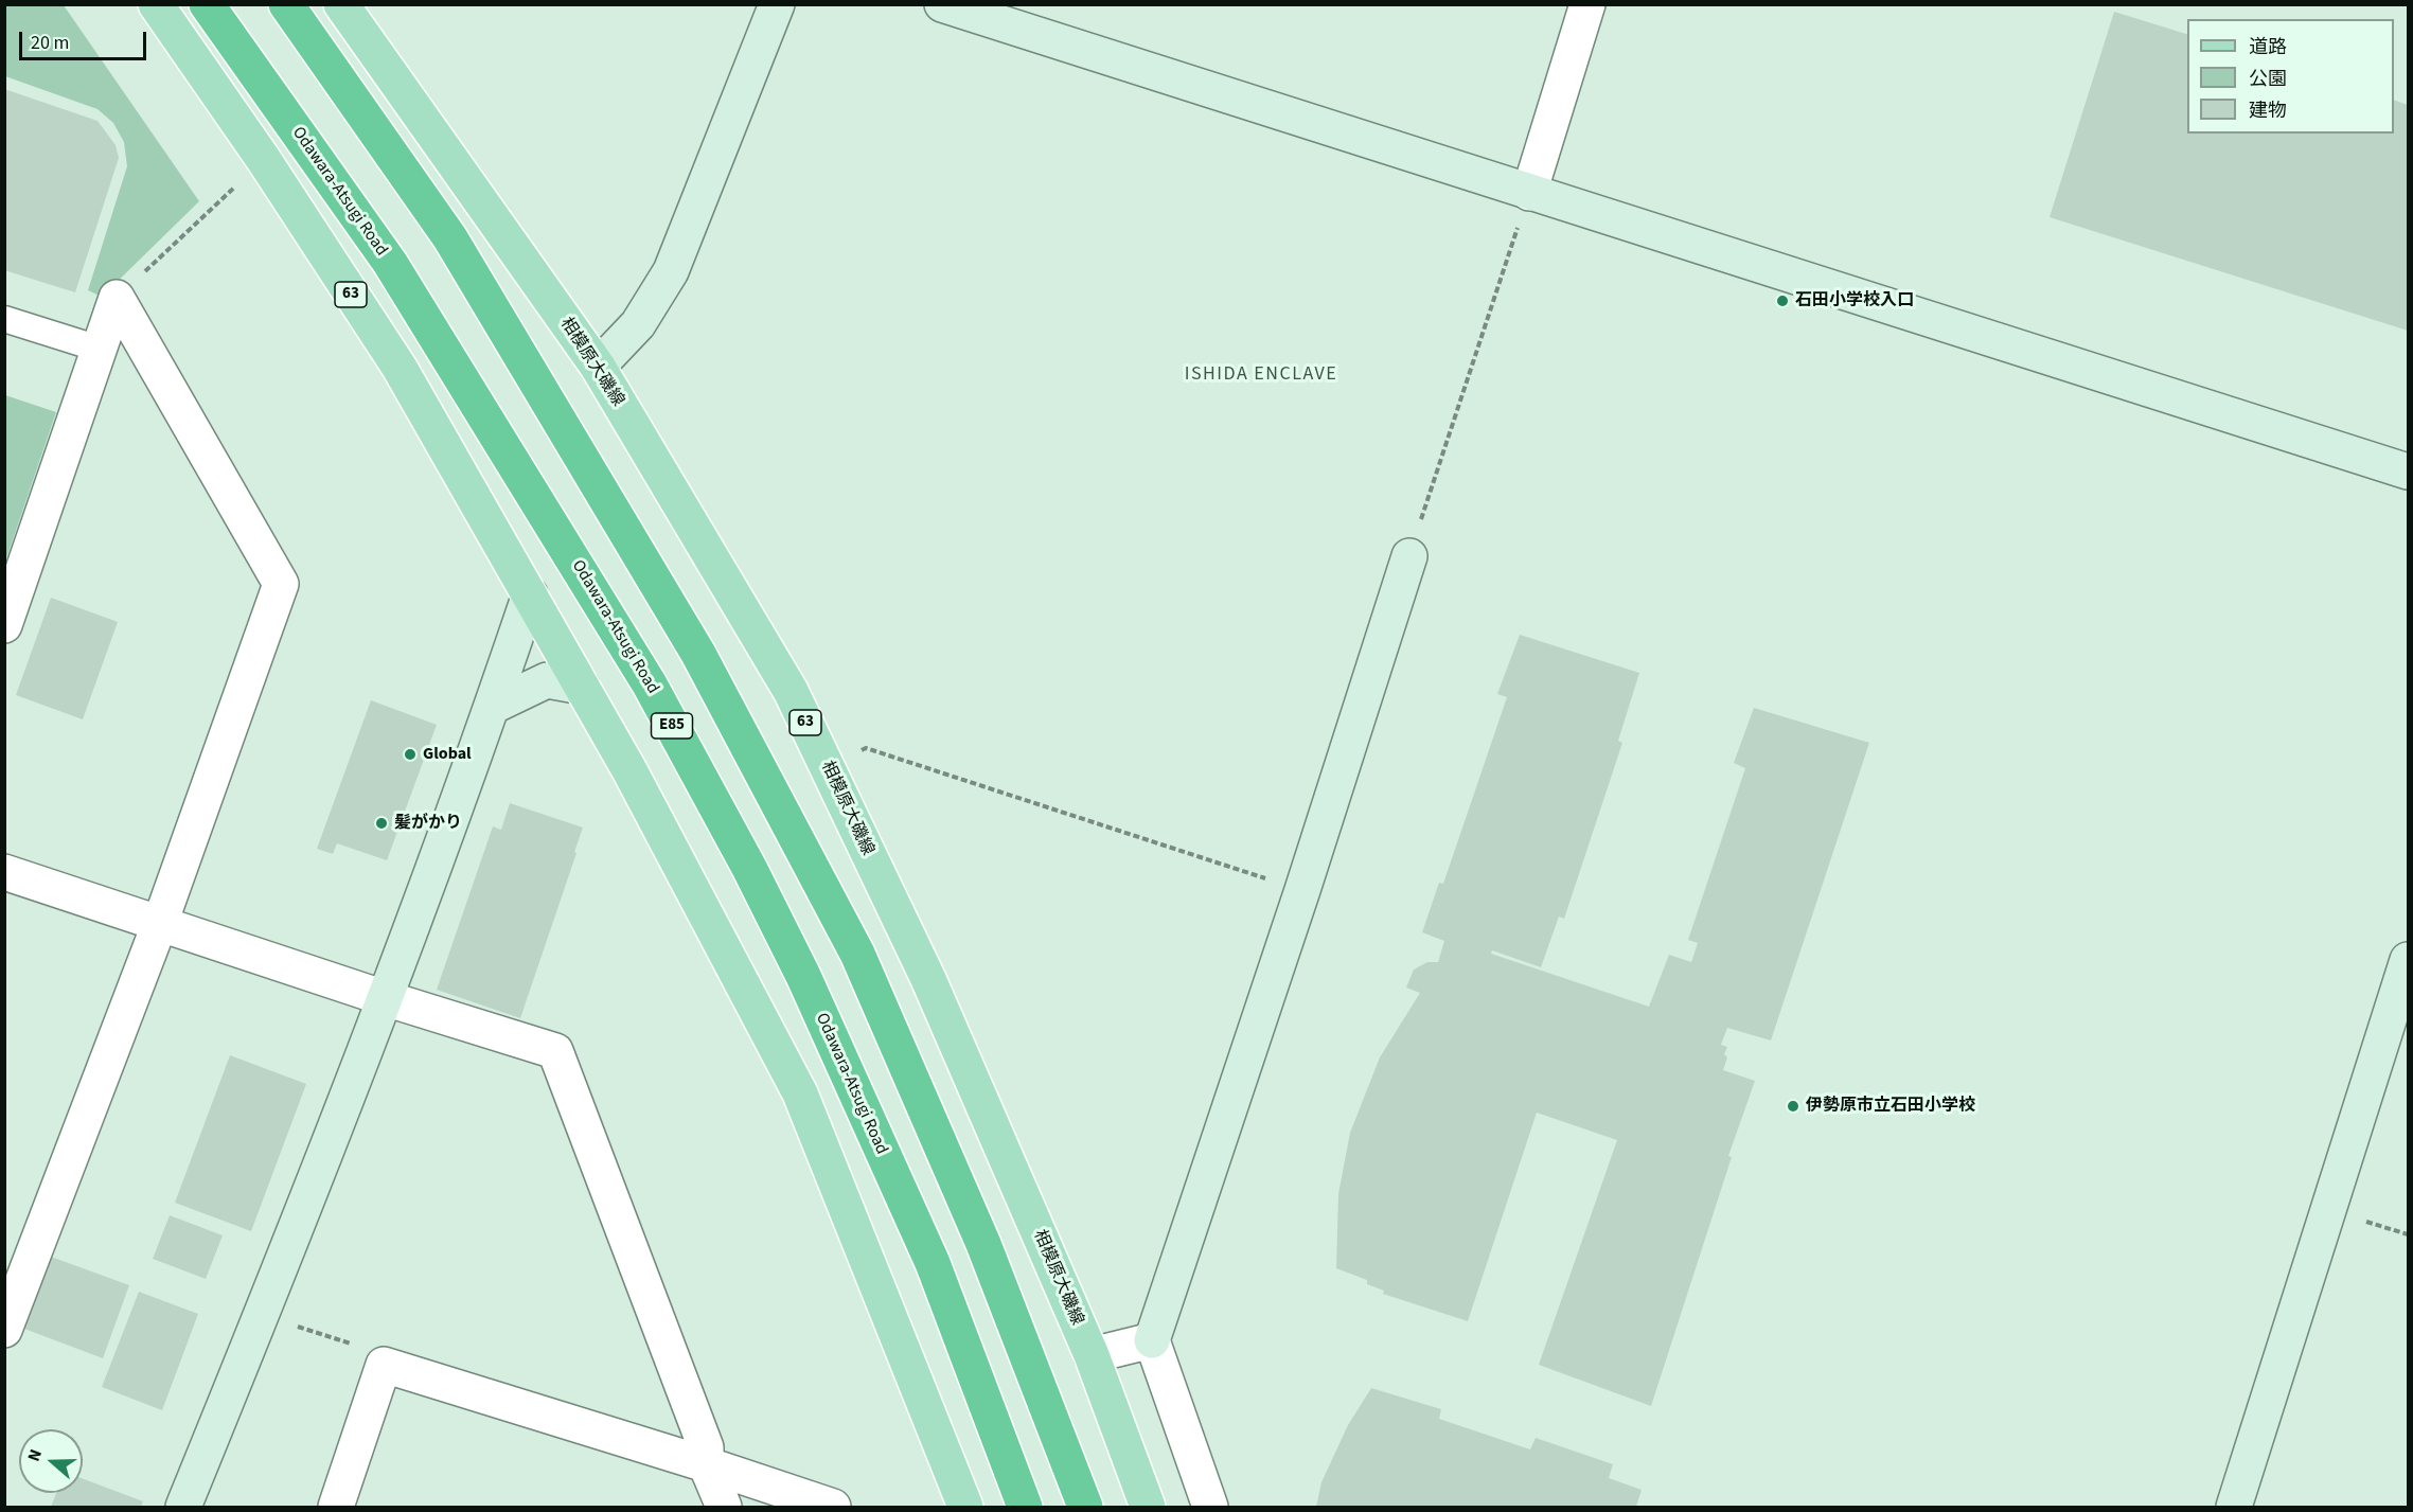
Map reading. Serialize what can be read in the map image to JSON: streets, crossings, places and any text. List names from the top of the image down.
{
  "streets": {
    "highway": ["Odawara-Atsugi Road", "E85"],
    "main road": ["63", "相模原大磯線"]
  },
  "districts": ["ISHIDA ENCLAVE"],
  "places": [
    "石田小学校入口",
    "Global",
    "髪がかり",
    "伊勢原市立石田小学校"
  ],
  "legend": ["道路", "公園", "建物"],
  "scale_bar": "20 m",
  "north": "left"
}
